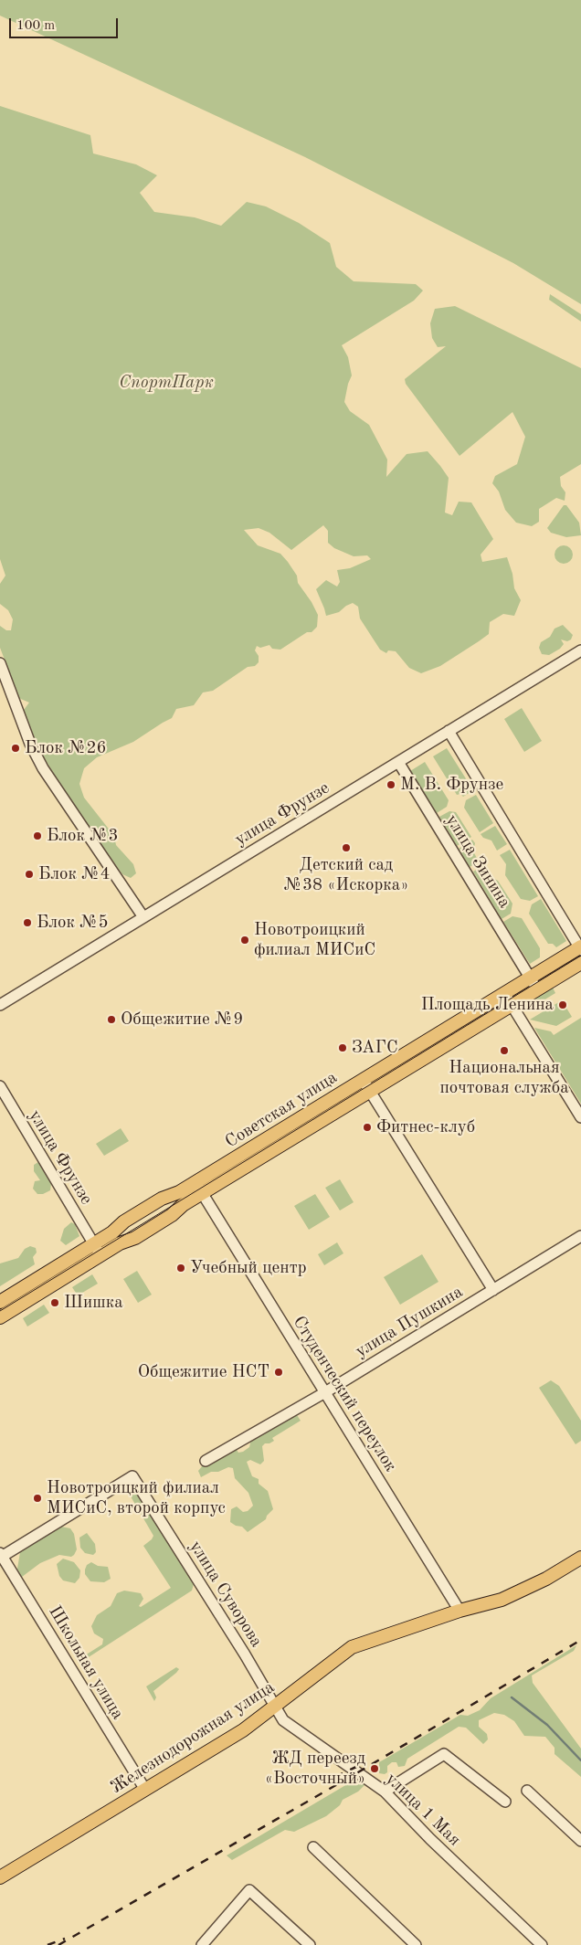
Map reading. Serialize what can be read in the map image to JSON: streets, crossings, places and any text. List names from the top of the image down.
{
  "streets": {
    "main road": ["Советская улица", "Железнодорожная улица"],
    "street": [
      "улица Фрунзе",
      "улица Зинина",
      "улица Пушкина",
      "Студенческий переулок",
      "улица Суворова",
      "Школьная улица",
      "улица 1 Мая"
    ]
  },
  "crossings": [
    ["улица Фрунзе", "улица Зинина"],
    ["улица Фрунзе", "Советская улица"],
    ["улица Зинина", "Советская улица"],
    ["Советская улица", "Студенческий переулок"],
    ["улица Пушкина", "Студенческий переулок"],
    ["Студенческий переулок", "Железнодорожная улица"],
    ["улица Суворова", "Школьная улица"],
    ["улица Суворова", "Железнодорожная улица"],
    ["улица Суворова", "улица 1 Мая"],
    ["Школьная улица", "Железнодорожная улица"],
    ["Железнодорожная улица", "улица 1 Мая"]
  ],
  "parks": ["СпортПарк"],
  "places": [
    "Блок №26",
    "М. В. Фрунзе",
    "Блок №3",
    "Детский сад №38 «Искорка»",
    "Блок №4",
    "Блок №5",
    "Новотроицкий филиал МИСиС",
    "Площадь Ленина",
    "Общежитие №9",
    "ЗАГС",
    "Национальная почтовая служба",
    "Фитнес-клуб",
    "Учебный центр",
    "Шишка",
    "Общежитие НСТ",
    "Новотроицкий филиал МИСиС, второй корпус",
    "ЖД переезд «Восточный»"
  ],
  "scale_bar": "100 m"
}
